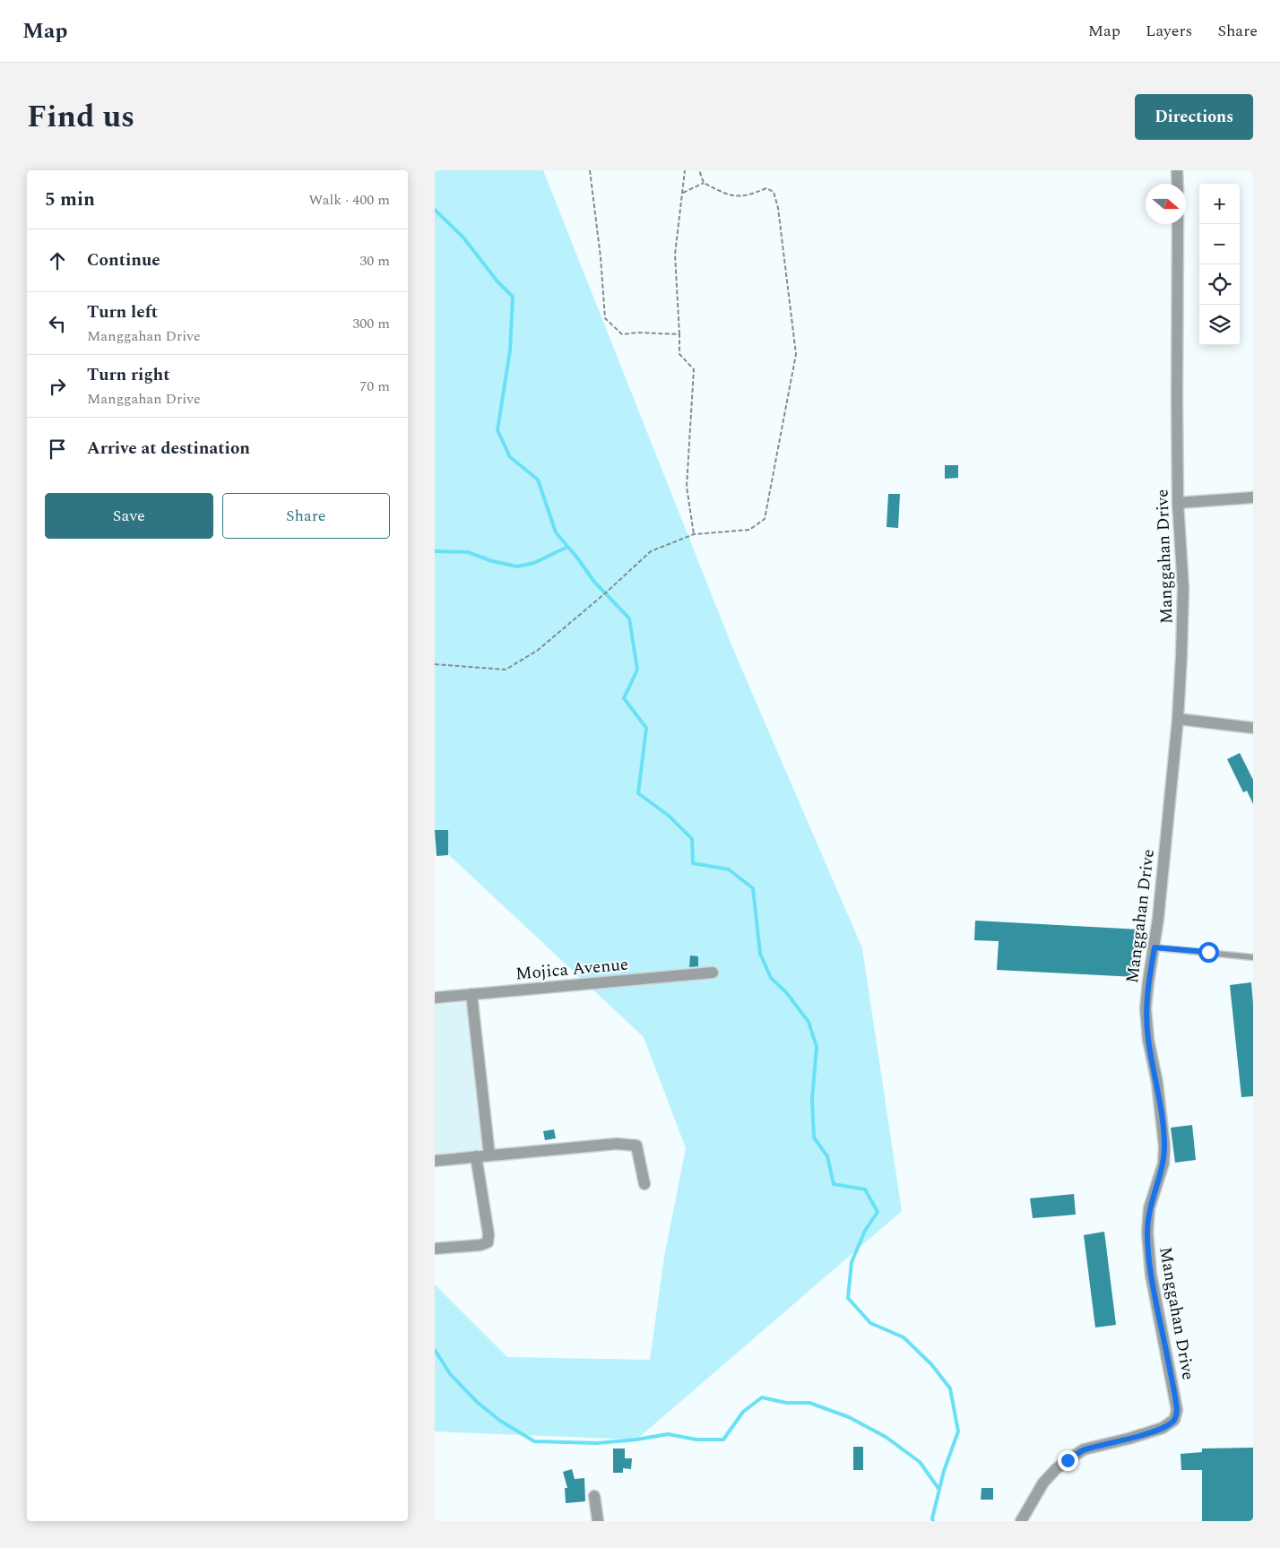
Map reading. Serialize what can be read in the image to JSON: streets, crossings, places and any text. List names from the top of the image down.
{
  "streets": {
    "street": ["Manggahan Drive", "Mojica Avenue"]
  },
  "north": "right",
  "page": {
    "header": "Map",
    "nav": ["Map", "Layers", "Share"],
    "title": "Find us",
    "buttons": [
      "Directions",
      ["Save", "Share"]
    ],
    "heading": ["5 min", "Walk · 400 m"],
    "map_buttons": ["+", "−"],
    "list": [
      ["Continue", "30 m"],
      ["Turn left", "Manggahan Drive", "300 m"],
      ["Turn right", "Manggahan Drive", "70 m"],
      "Arrive at destination"
    ]
  }
}
